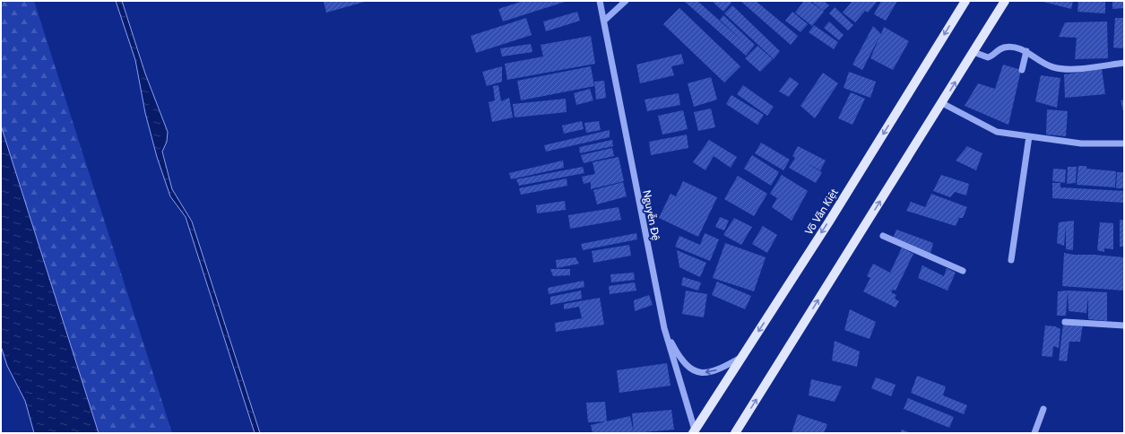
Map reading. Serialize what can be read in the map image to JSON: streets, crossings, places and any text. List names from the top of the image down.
{
  "streets": {
    "main road": ["Võ Văn Kiệt"],
    "street": ["Nguyễn Đệ"]
  },
  "crossings": [
    ["Võ Văn Kiệt", "Nguyễn Đệ"]
  ]
}
